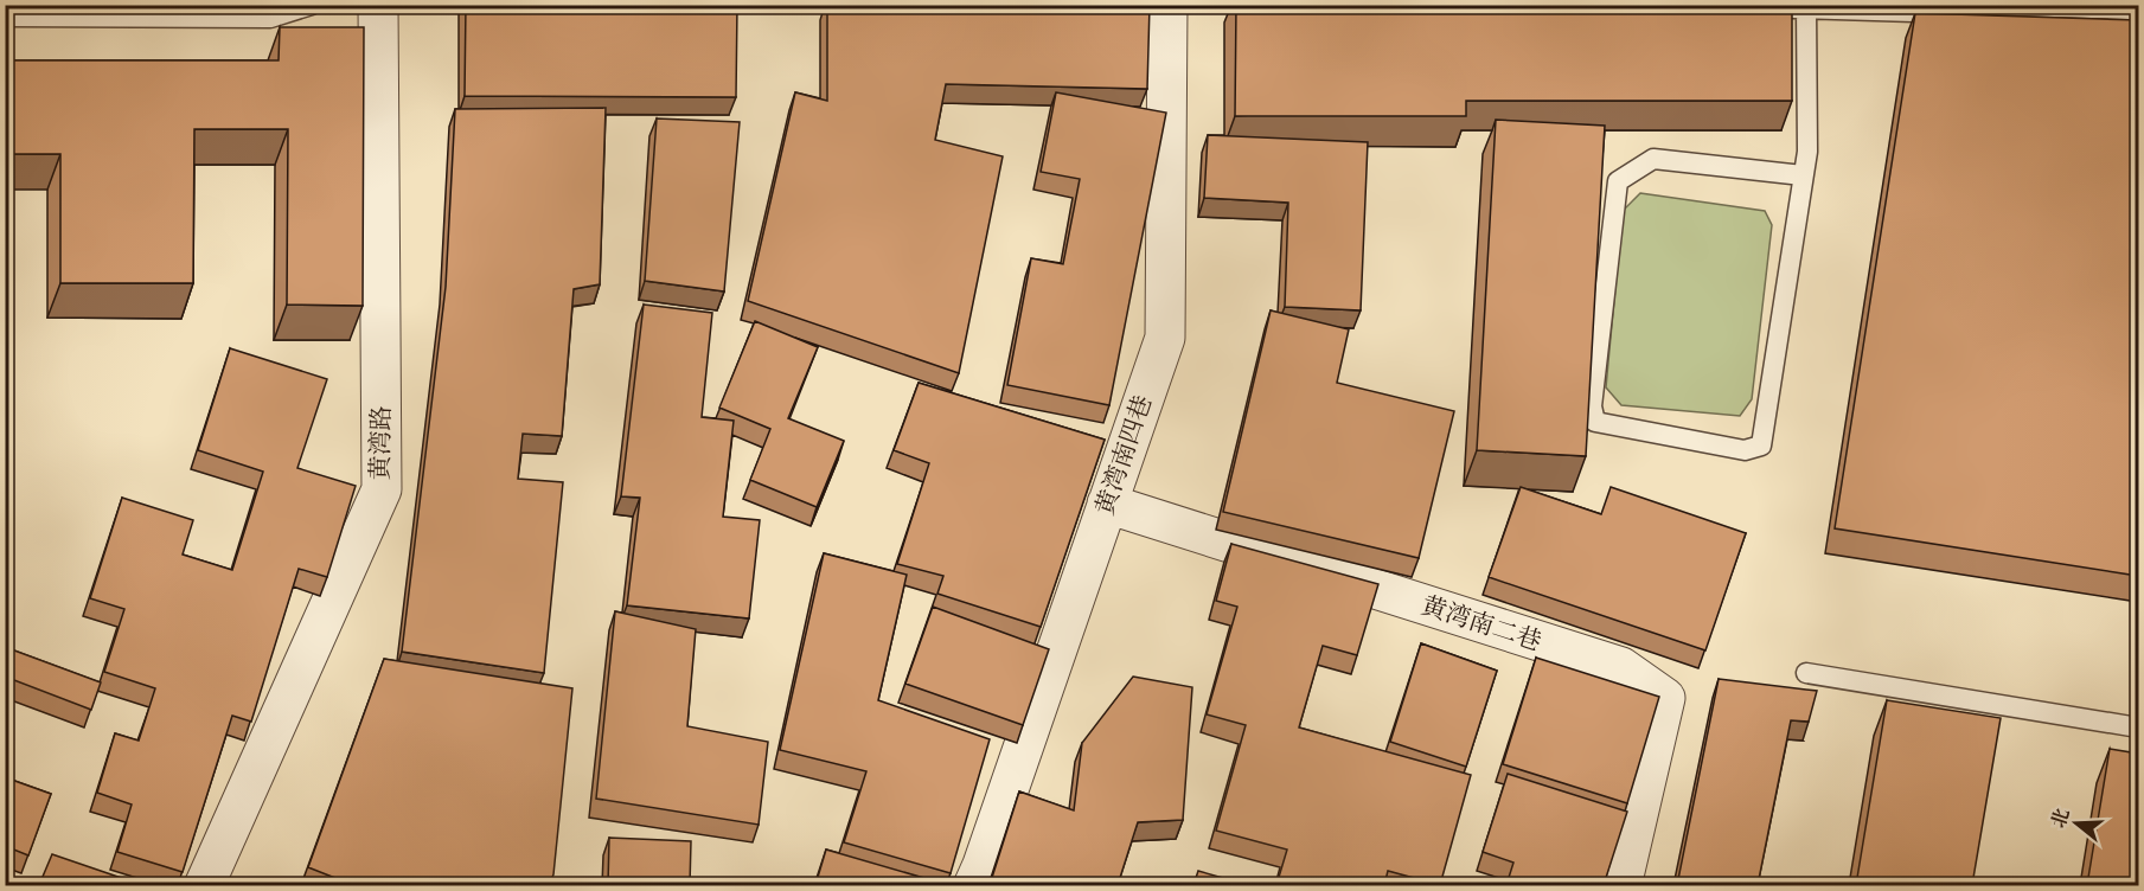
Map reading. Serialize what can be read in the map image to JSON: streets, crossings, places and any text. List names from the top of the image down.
{
  "streets": {
    "street": ["黄湾路", "黄湾南四巷", "黄湾南二巷"]
  },
  "crossings": [
    ["黄湾南四巷", "黄湾南二巷"]
  ],
  "north": "left"
}
